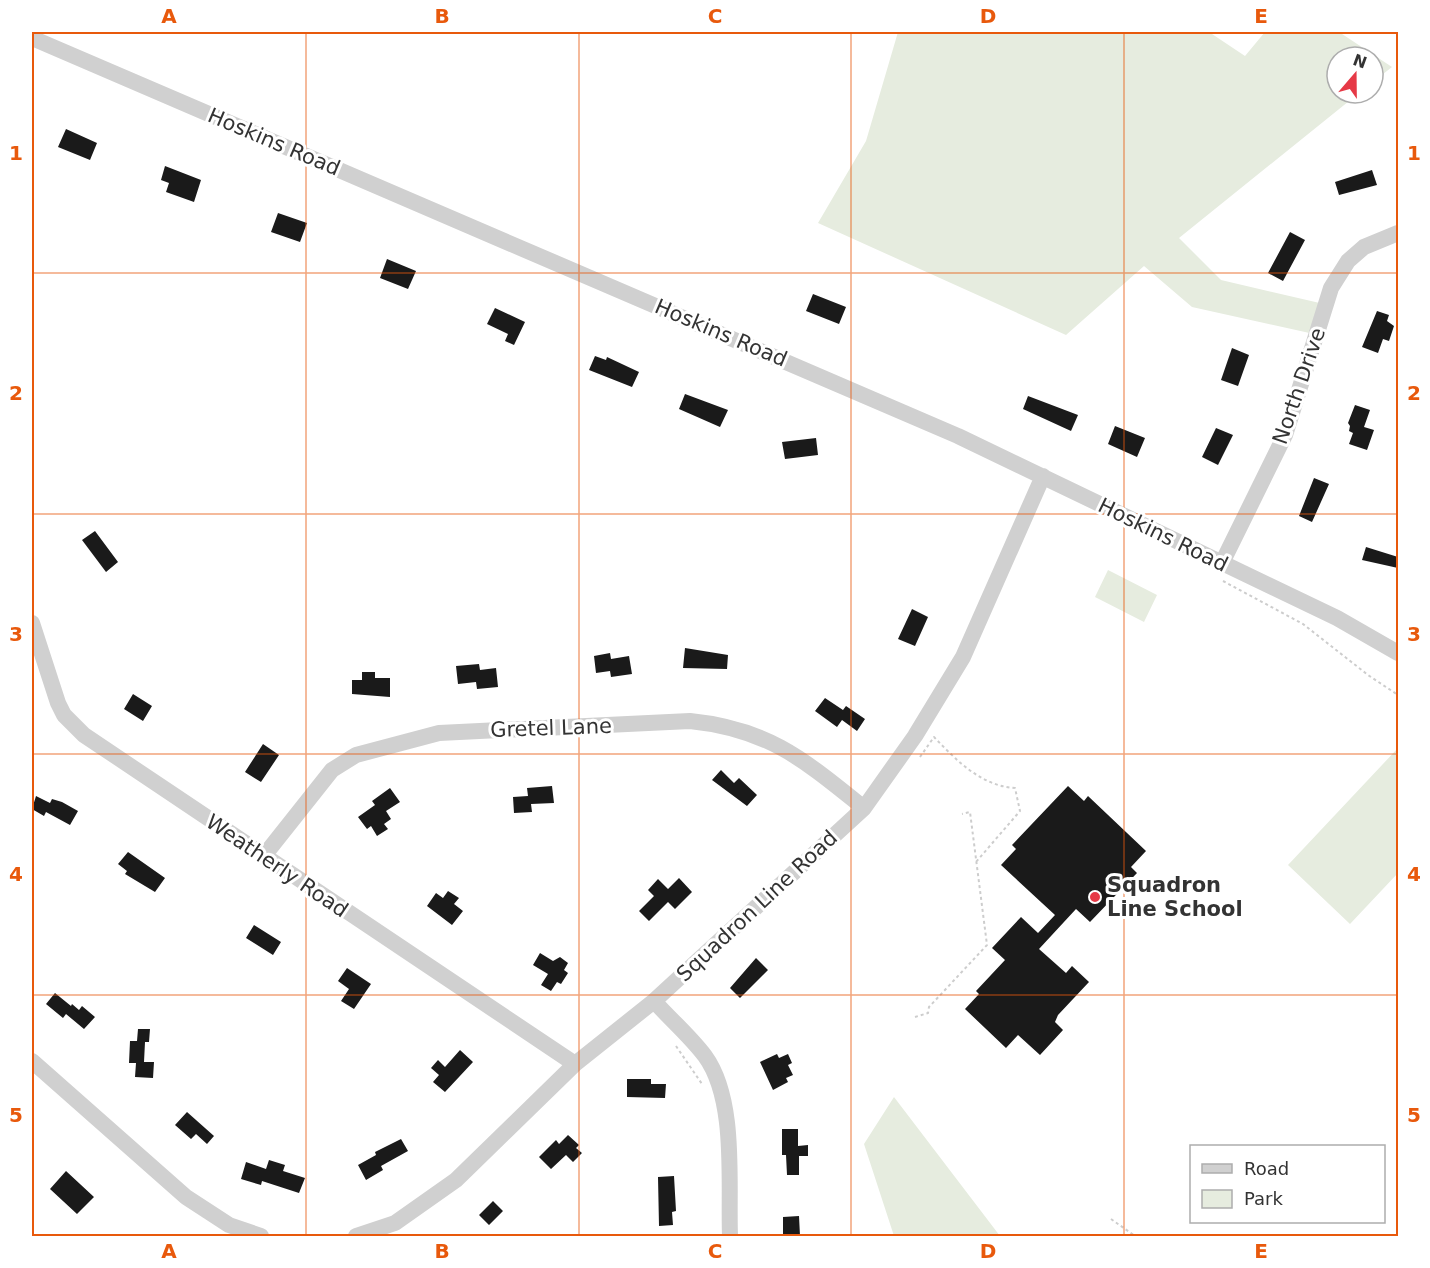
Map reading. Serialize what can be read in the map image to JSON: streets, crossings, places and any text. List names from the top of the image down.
{
  "streets": {
    "street": [
      "Hoskins Road",
      "North Drive",
      "Gretel Lane",
      "Weatherly Road",
      "Squadron Line Road"
    ]
  },
  "crossings": [
    ["Hoskins Road", "North Drive"],
    ["Hoskins Road", "Squadron Line Road"],
    ["Gretel Lane", "Weatherly Road"],
    ["Gretel Lane", "Squadron Line Road"],
    ["Weatherly Road", "Squadron Line Road"]
  ],
  "places": ["Squadron Line School"],
  "legend": ["Road", "Park"],
  "north": "top",
  "grid": {
    "columns": [
      "A",
      "B",
      "C",
      "D",
      "E"
    ],
    "rows": [
      "1",
      "2",
      "3",
      "4",
      "5"
    ]
  }
}
